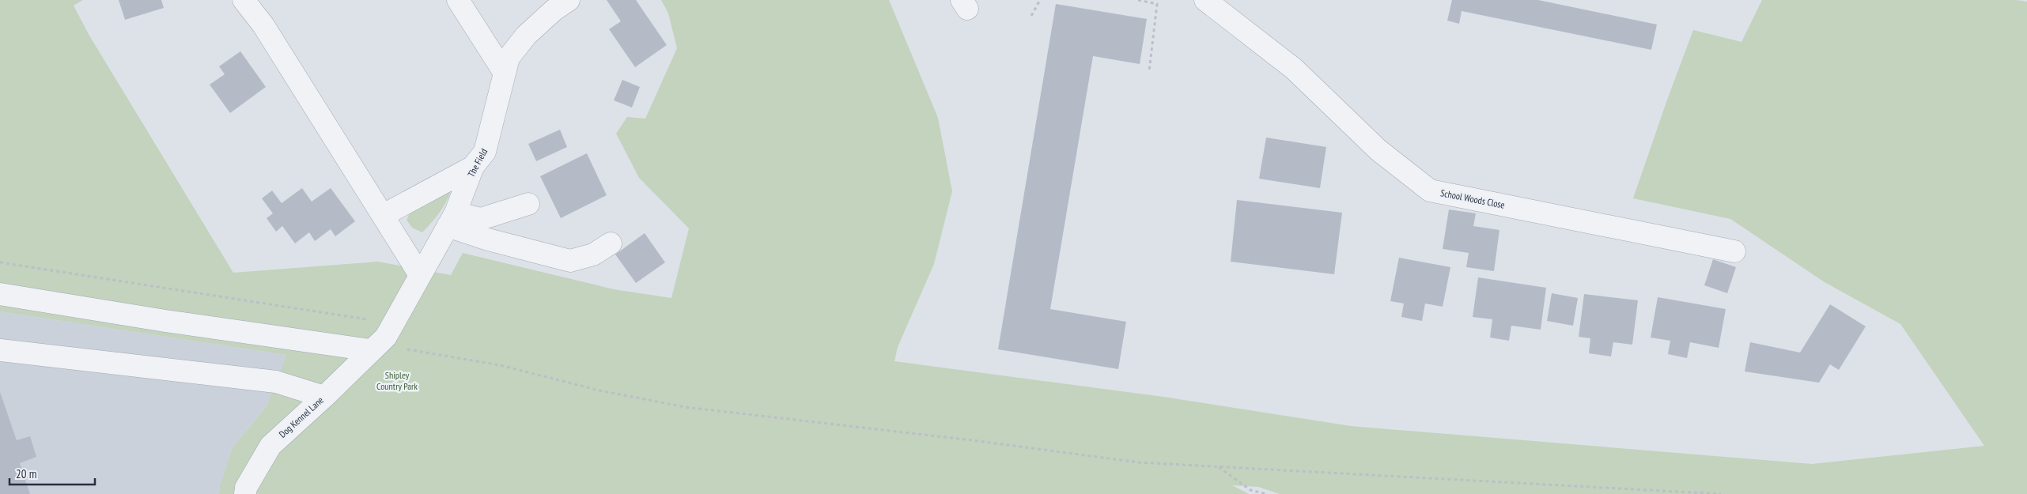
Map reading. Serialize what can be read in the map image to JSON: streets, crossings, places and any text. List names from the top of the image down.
{
  "streets": {
    "street": ["The Field", "School Woods Close", "Dog Kennel Lane"]
  },
  "crossings": [
    ["The Field", "Dog Kennel Lane"]
  ],
  "parks": ["Shipley Country Park"],
  "scale_bar": "20 m"
}
